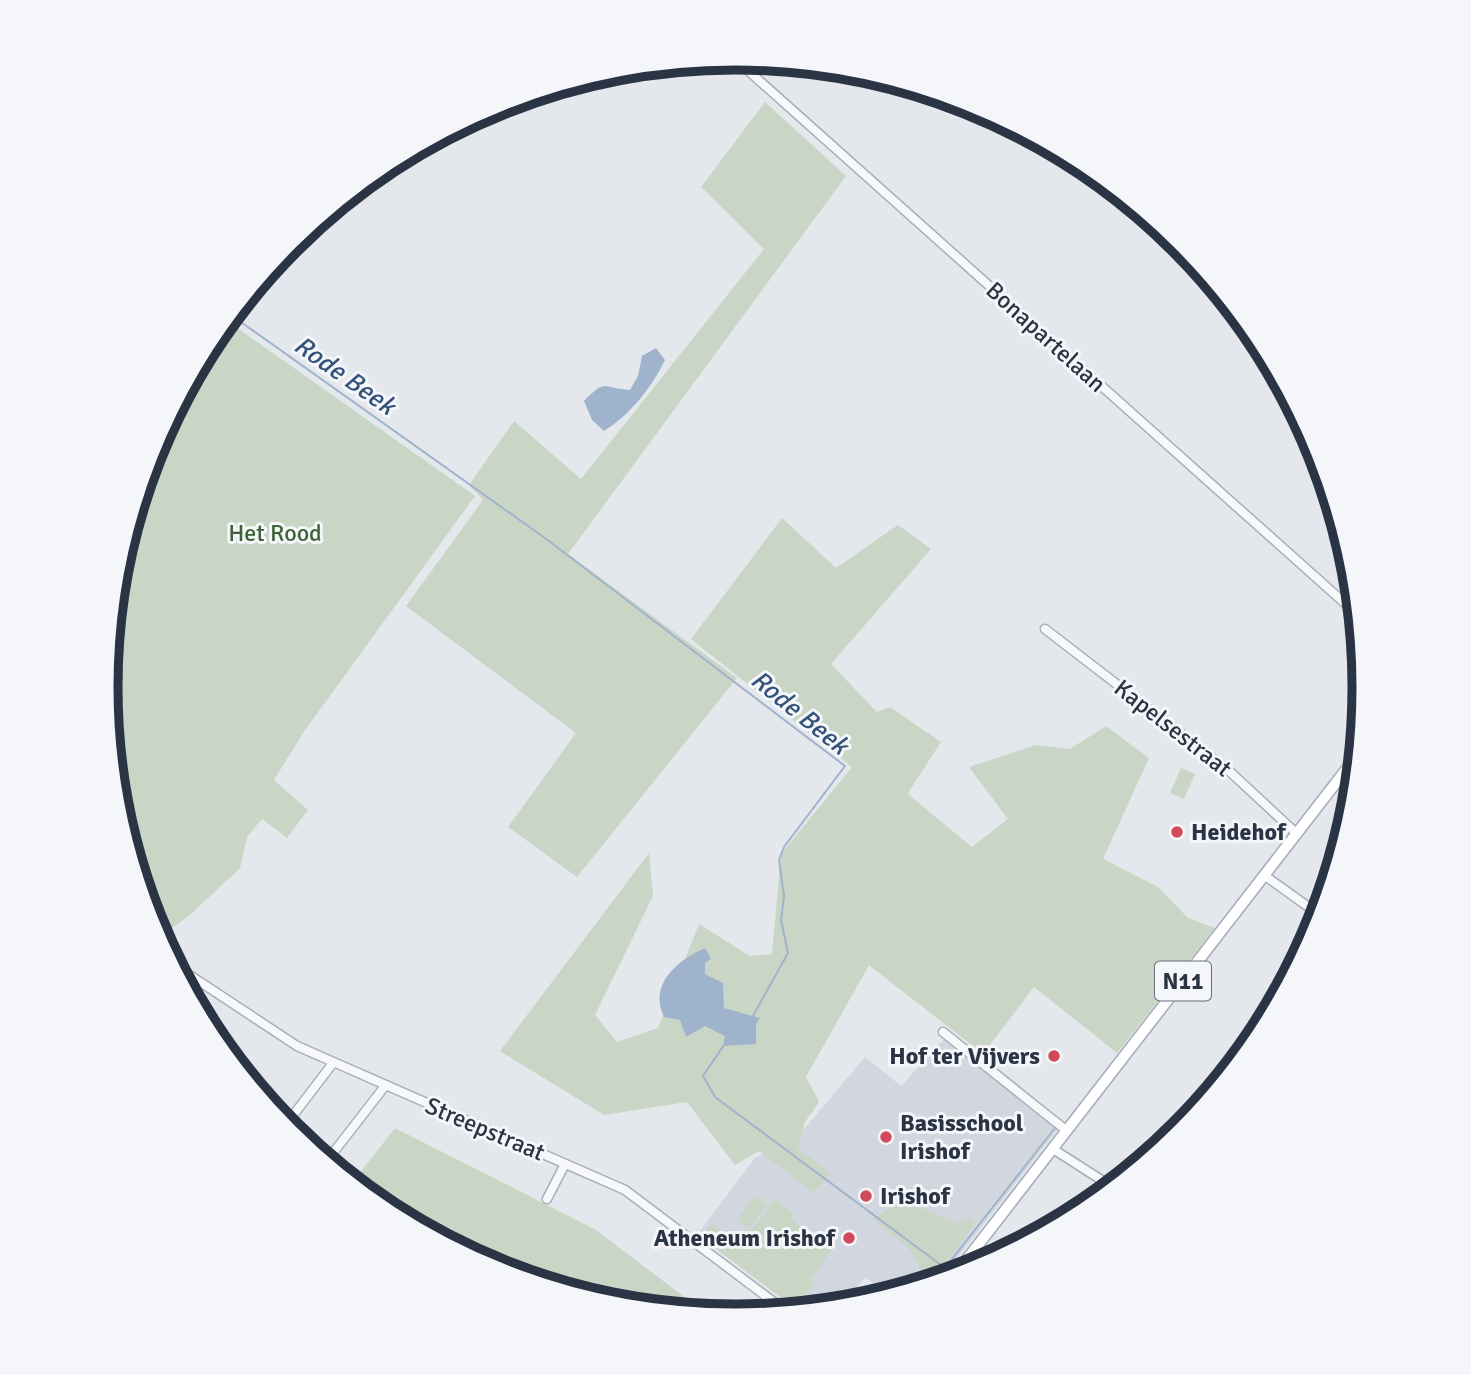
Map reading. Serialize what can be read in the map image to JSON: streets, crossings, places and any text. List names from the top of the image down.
{
  "streets": {
    "main road": ["N11"],
    "street": ["Bonapartelaan", "Kapelsestraat", "Streepstraat"]
  },
  "crossings": [
    ["Kapelsestraat", "N11"]
  ],
  "water": ["Rode Beek"],
  "parks": ["Het Rood"],
  "places": [
    "Heidehof",
    "Hof ter Vijvers",
    "Basisschool Irishof",
    "Irishof",
    "Atheneum Irishof"
  ]
}
